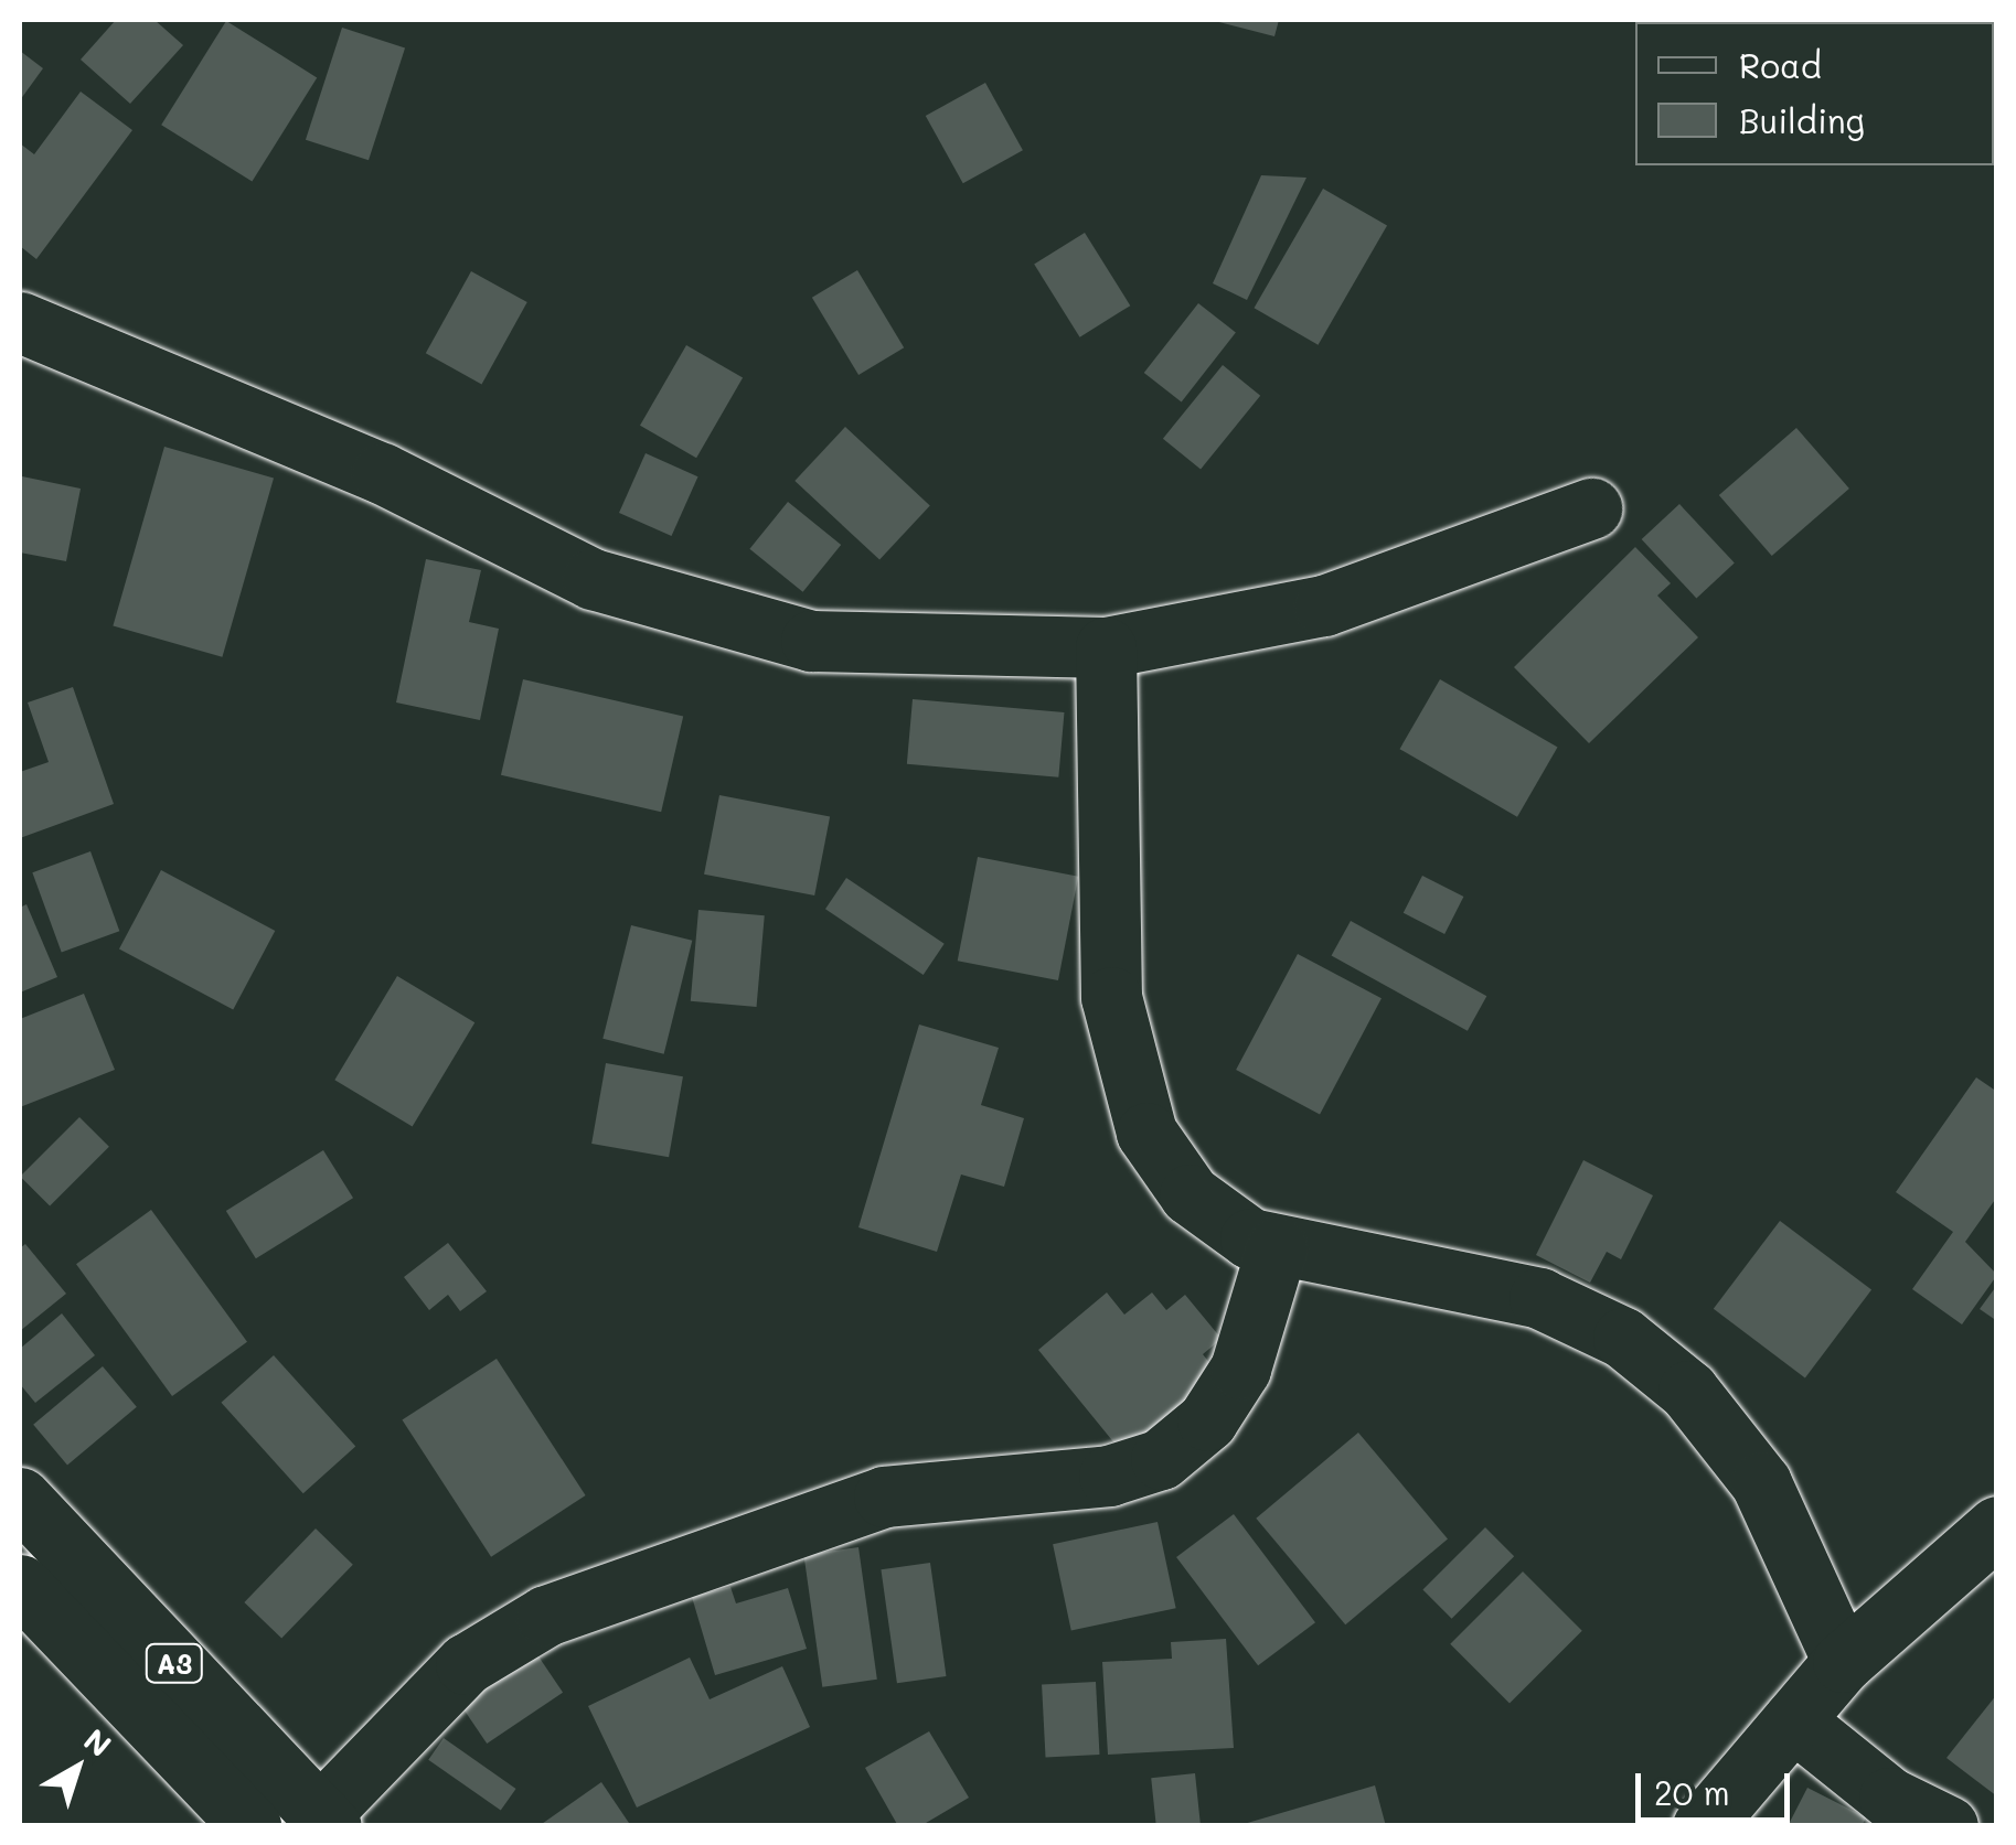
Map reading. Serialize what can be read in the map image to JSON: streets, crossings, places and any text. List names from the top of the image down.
{
  "streets": {
    "street": ["A3"]
  },
  "legend": ["Road", "Building"],
  "scale_bar": "20 m",
  "north": "top right"
}
